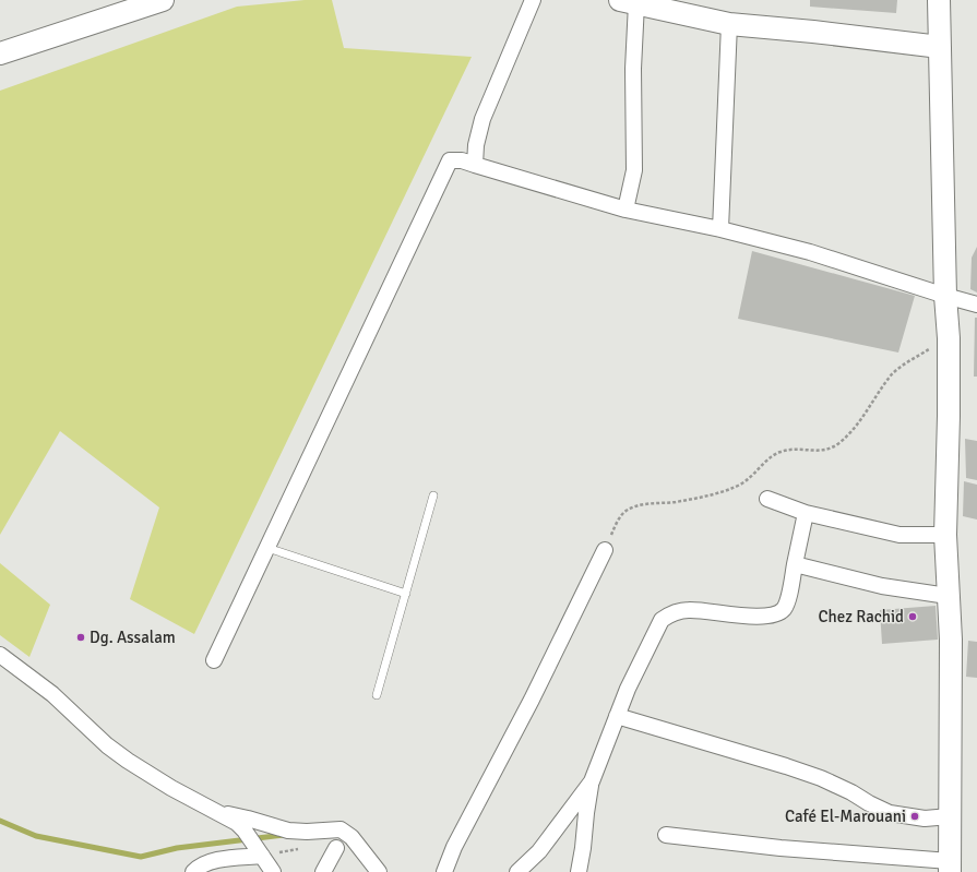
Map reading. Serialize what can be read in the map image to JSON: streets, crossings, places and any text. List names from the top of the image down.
{
  "places": ["Chez Rachid", "Dg. Assalam", "Café El-Marouani"]
}
